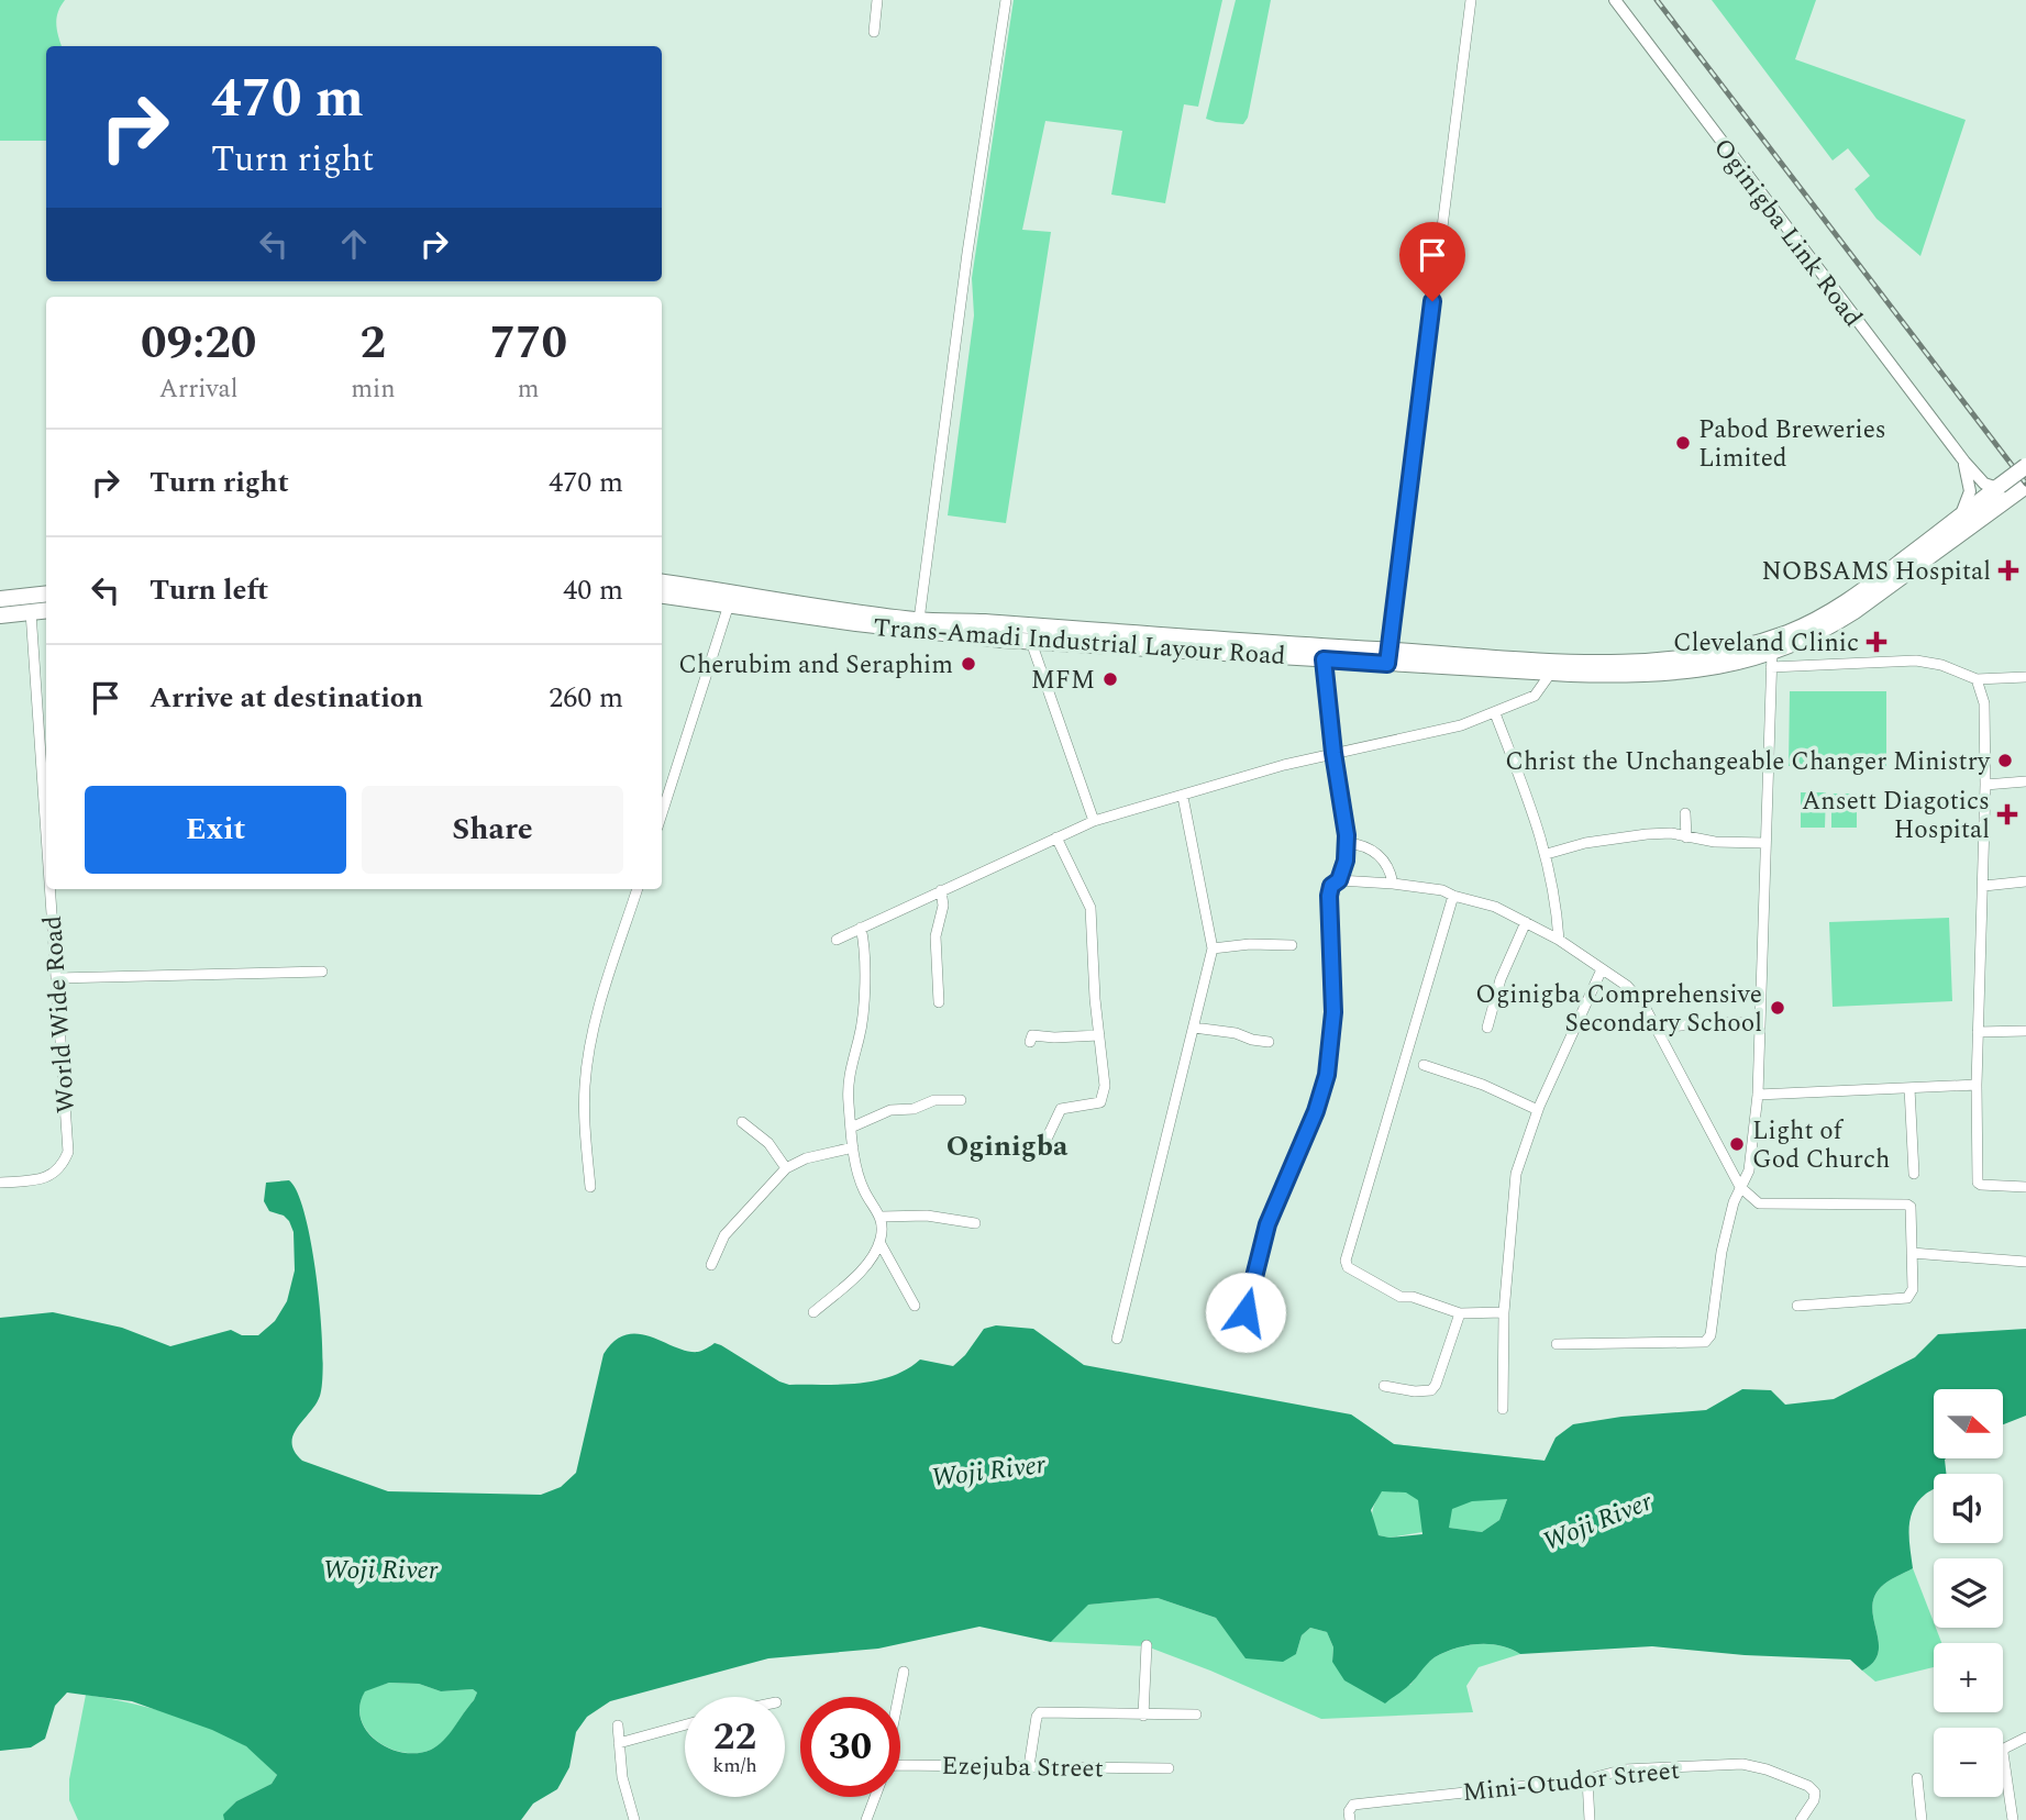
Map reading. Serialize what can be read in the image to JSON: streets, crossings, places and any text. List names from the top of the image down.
{
  "streets": {
    "main road": ["Trans-Amadi Industrial Layour Road"],
    "street": [
      "Oginigba Link Road",
      "World Wide Road",
      "Ezejuba Street",
      "Mini-Otudor Street"
    ]
  },
  "crossings": [
    ["Oginigba Link Road", "Trans-Amadi Industrial Layour Road"]
  ],
  "districts": ["Oginigba"],
  "water": ["Woji River"],
  "places": {
    "other": [
      "Pabod Breweries Limited",
      "Cherubim and Seraphim",
      "MFM",
      "Christ the Unchangeable Changer Ministry",
      "Oginigba Comprehensive Secondary School",
      "Light of God Church"
    ],
    "health": ["NOBSAMS Hospital", "Cleveland Clinic", "Ansett Diagotics Hospital"]
  },
  "north": "right",
  "page": {
    "turn": ["470 m", "Turn right"],
    "eta": [
      "09:20",
      "Arrival",
      "2",
      "min",
      "770",
      "m"
    ],
    "list": [
      {
        "name": "Turn right",
        "value": "470 m"
      },
      {
        "name": "Turn left",
        "value": "40 m"
      },
      {
        "name": "Arrive at destination",
        "value": "260 m"
      }
    ],
    "buttons": ["Exit", "Share"],
    "map_buttons": ["+", "−"],
    "speed": "22 km/h",
    "limit": "30"
  }
}
